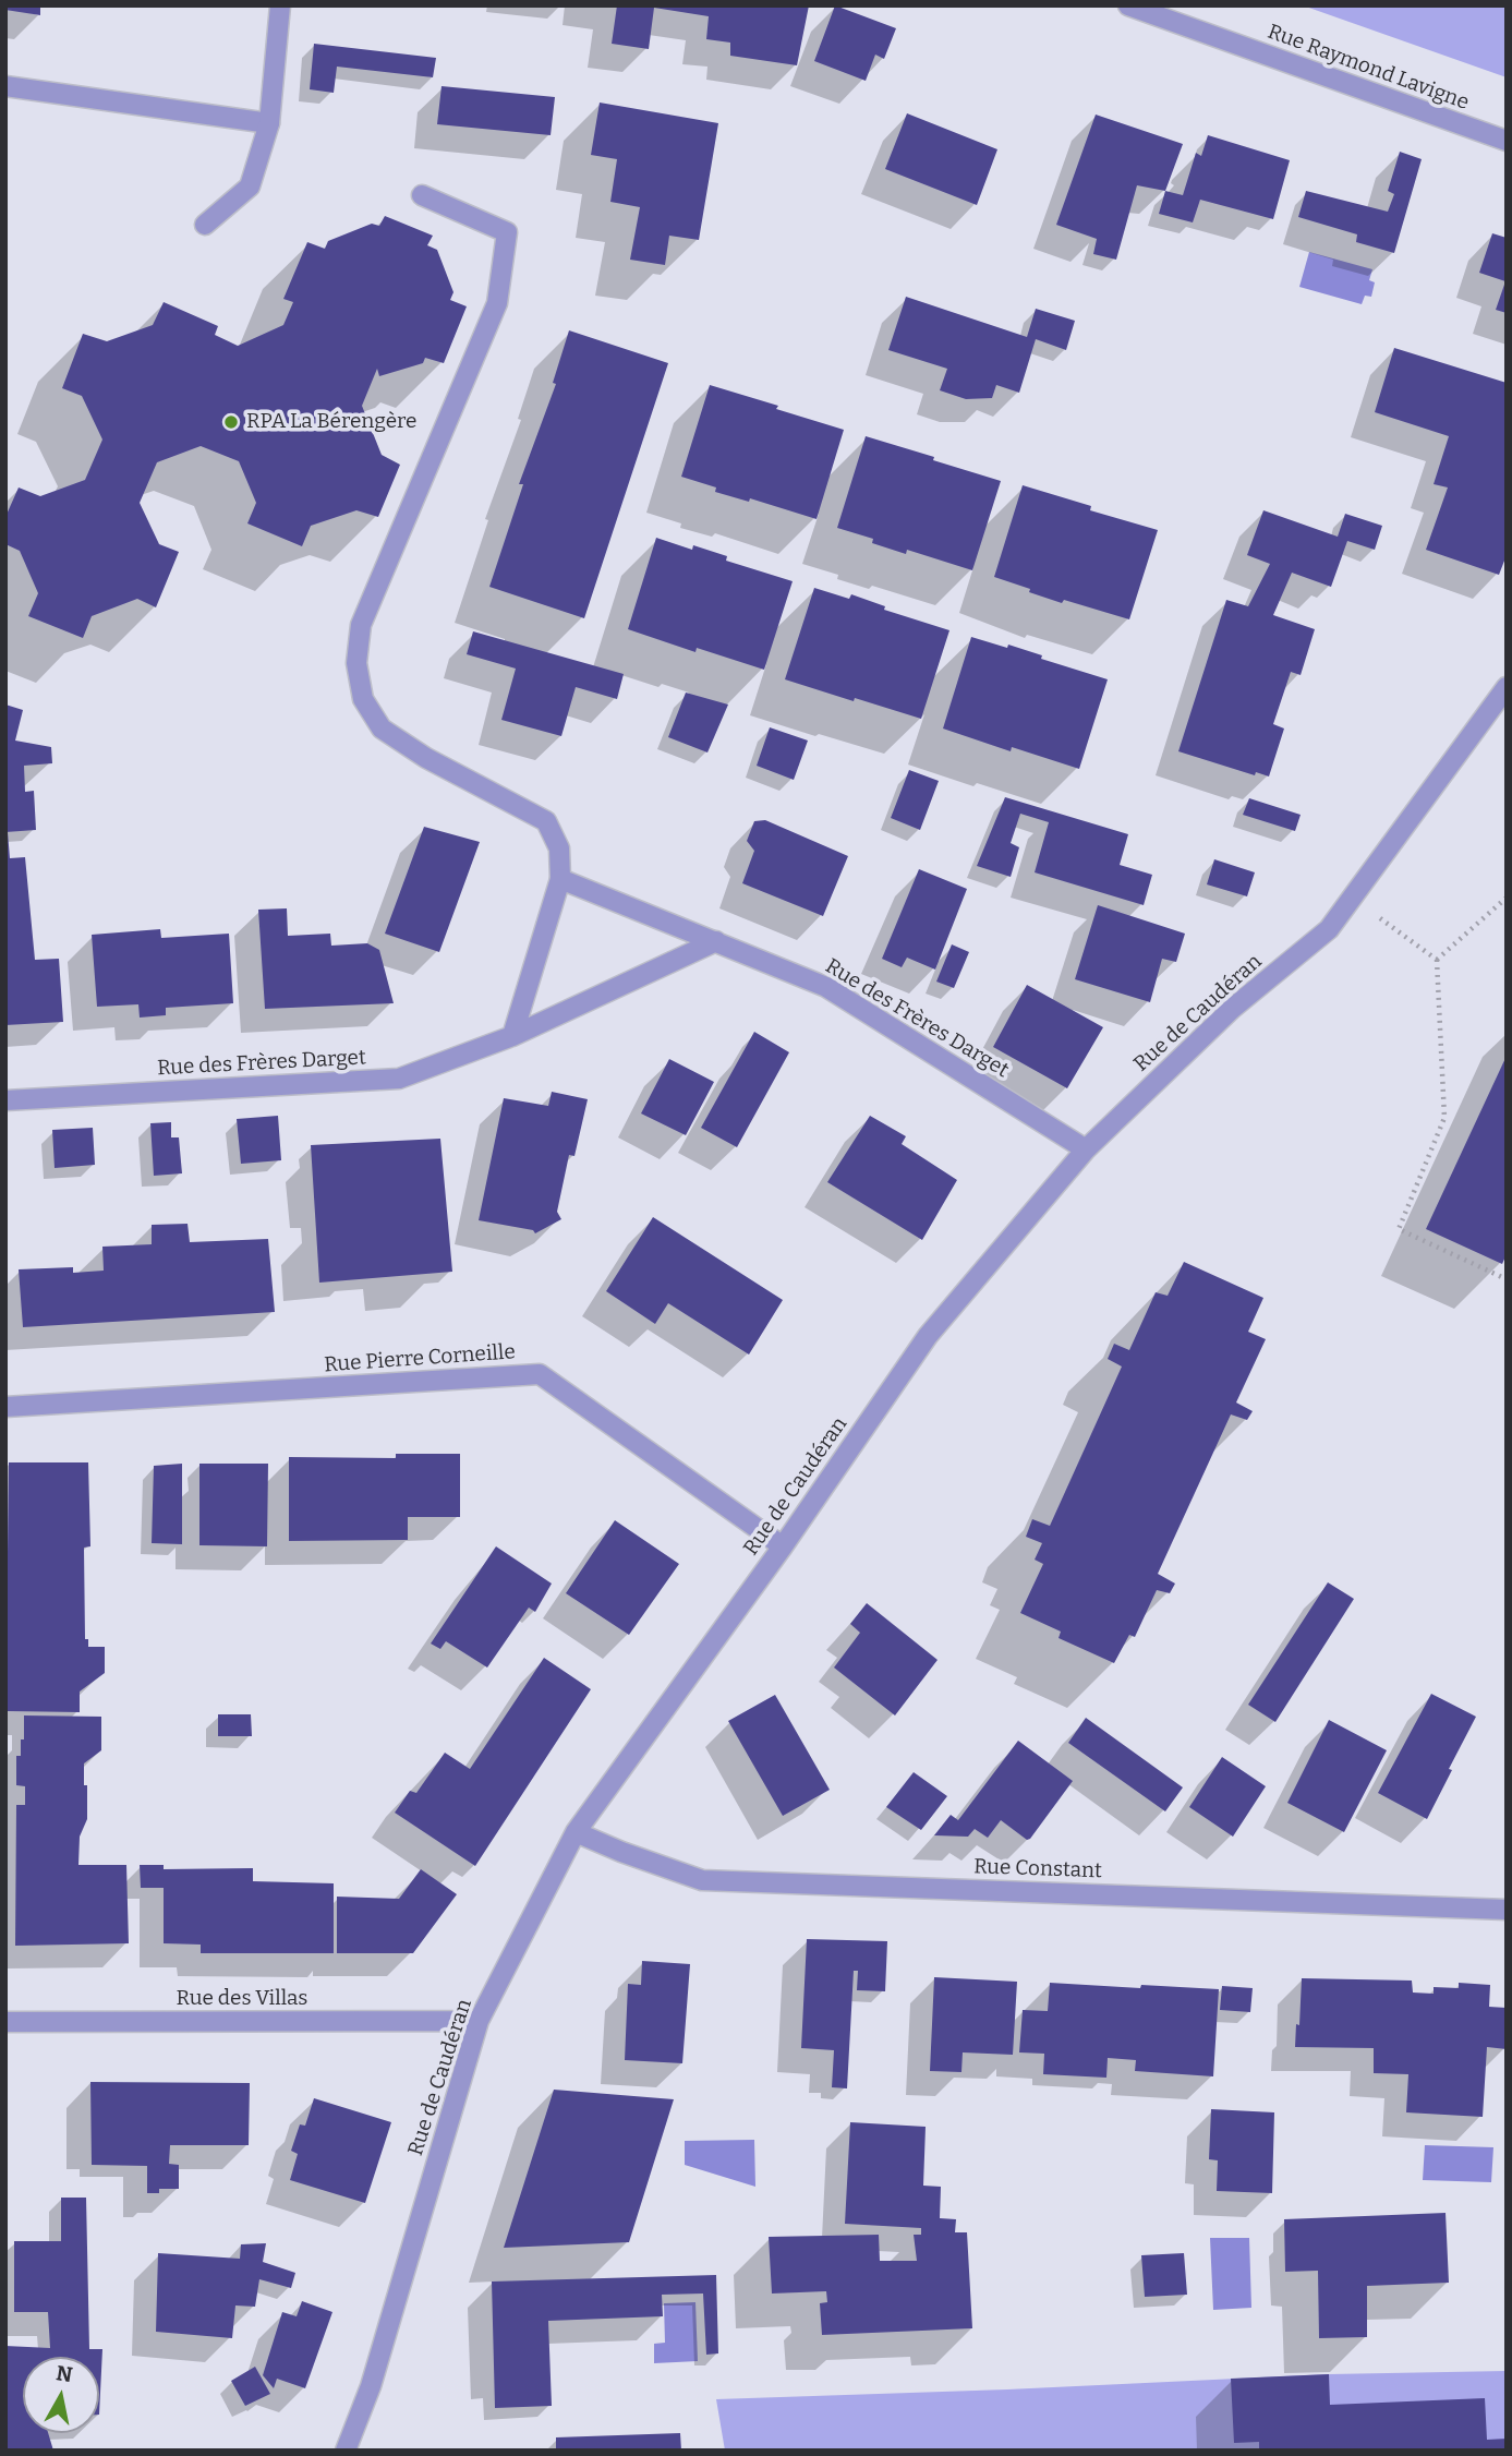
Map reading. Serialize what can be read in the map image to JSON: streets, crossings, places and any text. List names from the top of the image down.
{
  "streets": {
    "street": [
      "Rue Raymond Lavigne",
      "Rue de Caudéran",
      "Rue des Frères Darget",
      "Rue Pierre Corneille",
      "Rue Constant",
      "Rue des Villas"
    ]
  },
  "crossings": [
    ["Rue de Caudéran", "Rue des Frères Darget"],
    ["Rue de Caudéran", "Rue Pierre Corneille"],
    ["Rue de Caudéran", "Rue Constant"],
    ["Rue de Caudéran", "Rue des Villas"]
  ],
  "places": ["RPA La Bérengère"],
  "north": "top"
}
